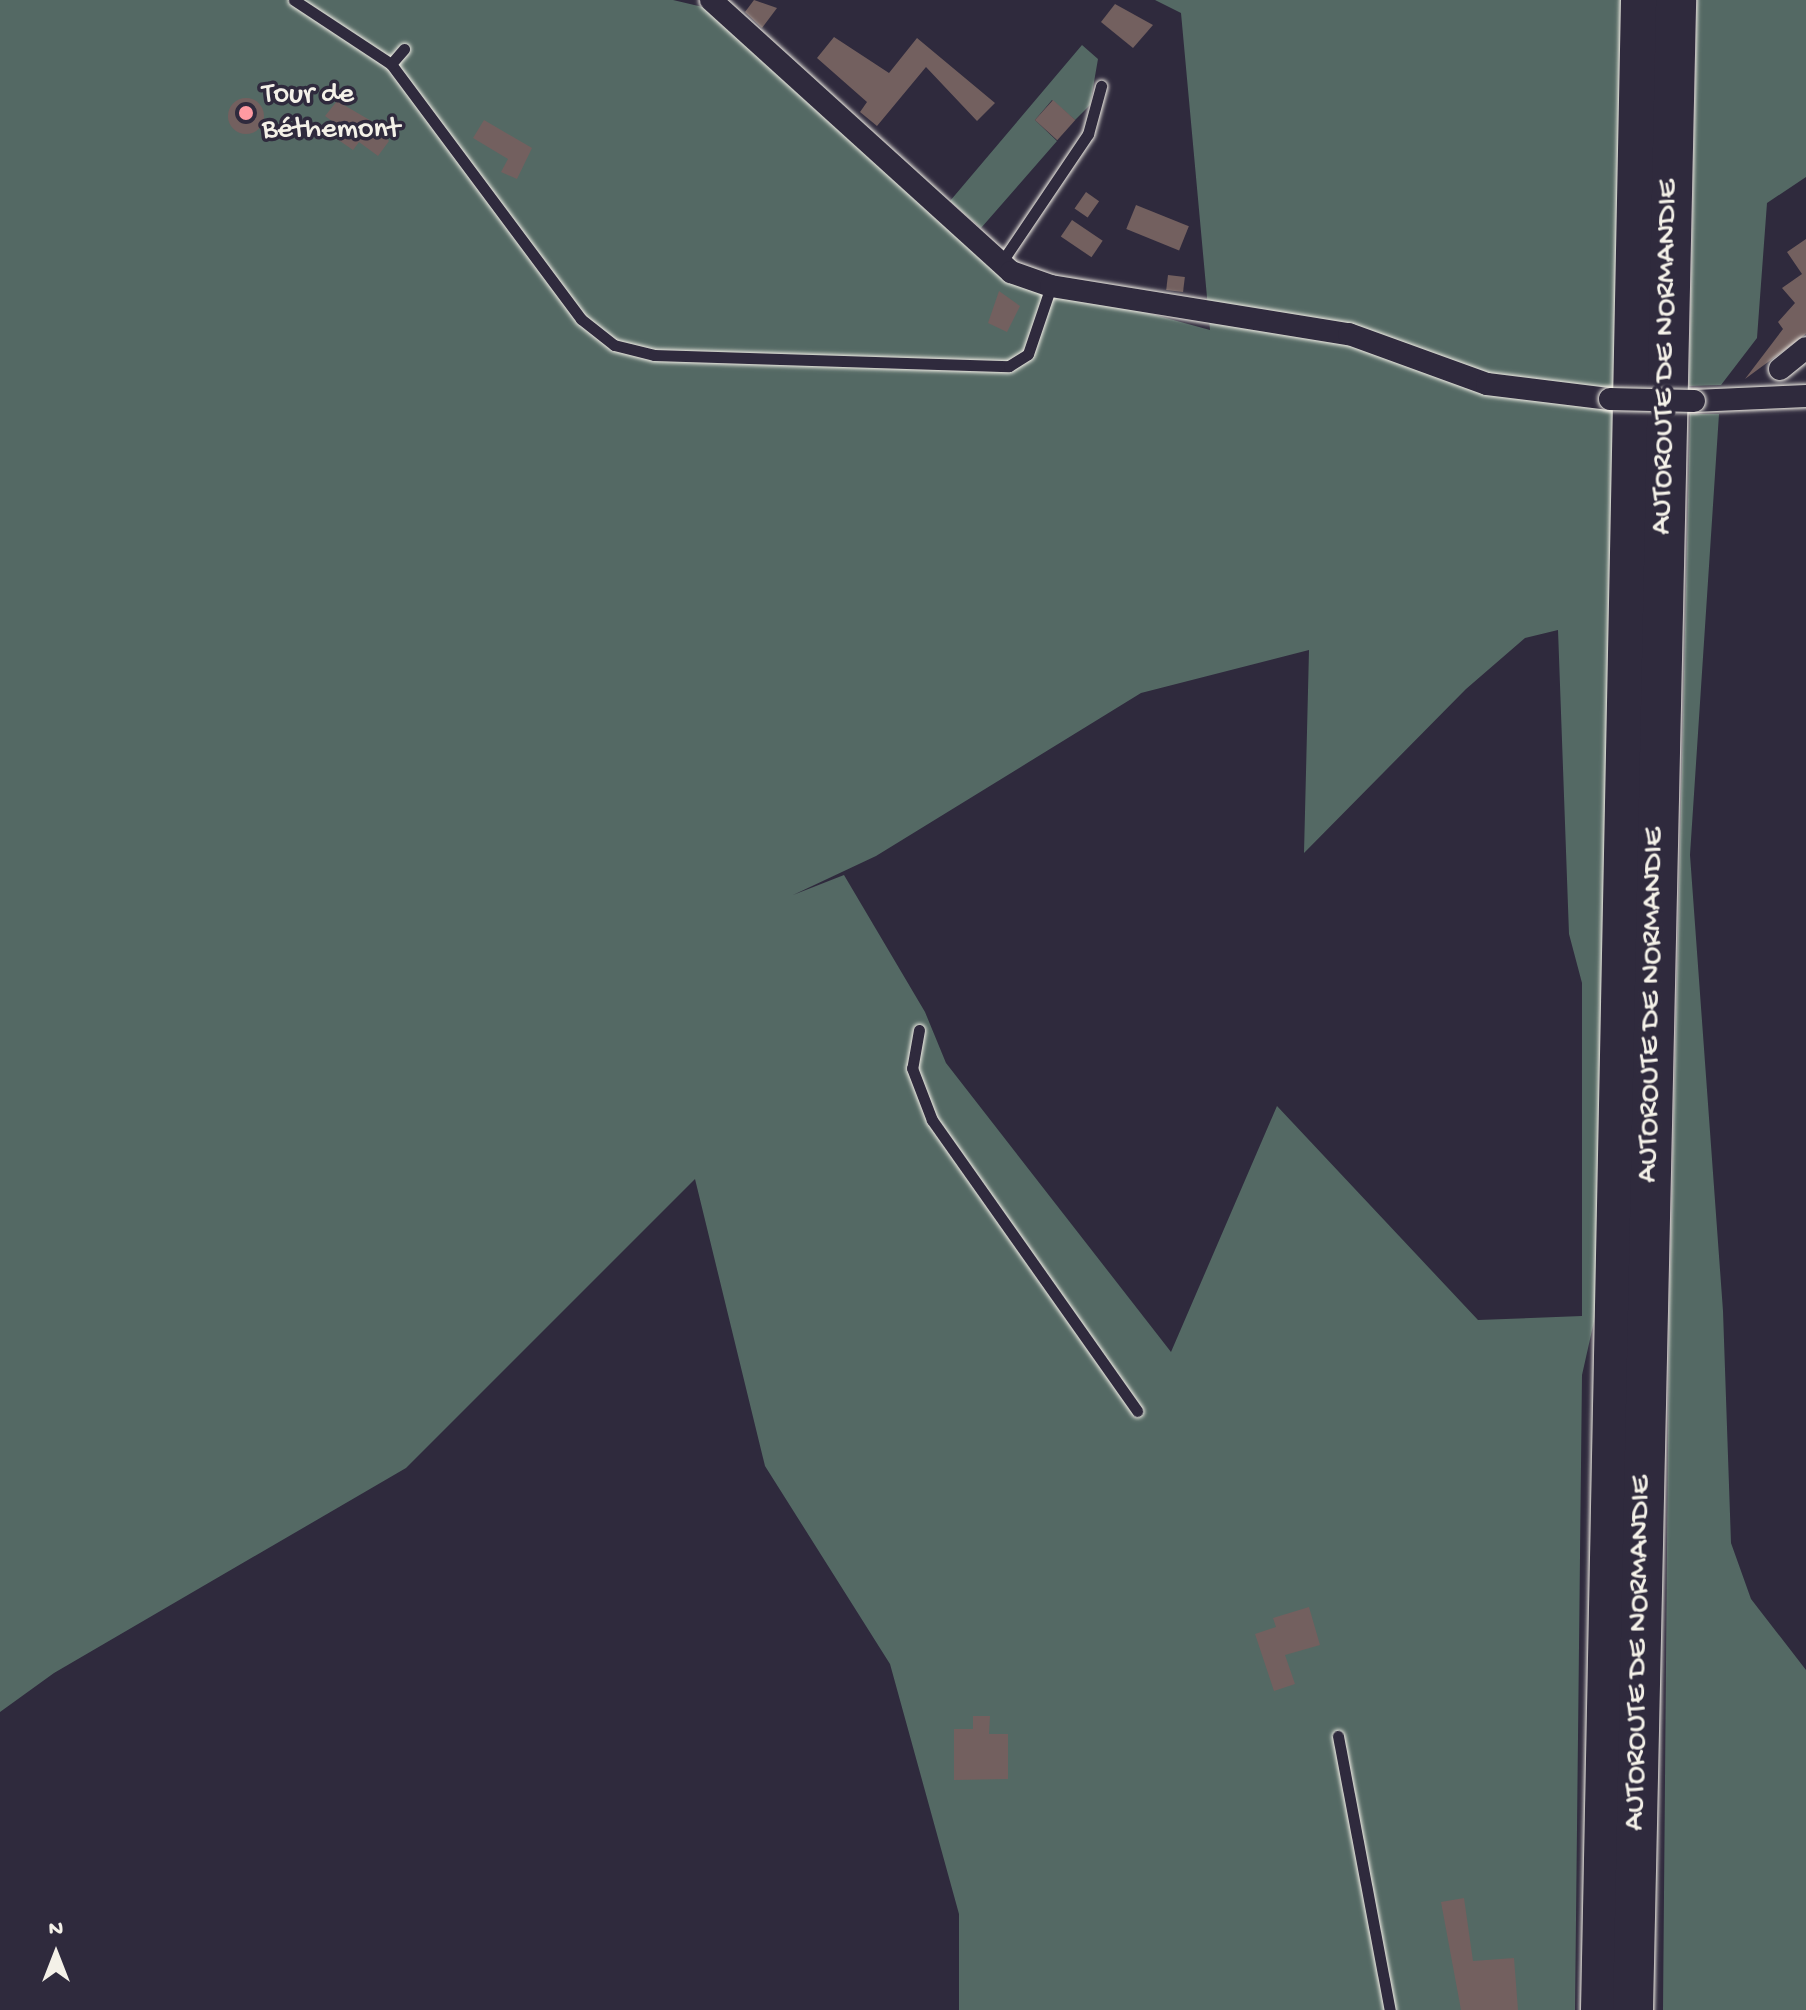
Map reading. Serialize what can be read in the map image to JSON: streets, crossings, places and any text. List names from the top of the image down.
{
  "streets": {
    "highway": ["AUTOROUTE DE NORMANDIE"]
  },
  "places": ["Tour de Béthemont"],
  "north": "top"
}
